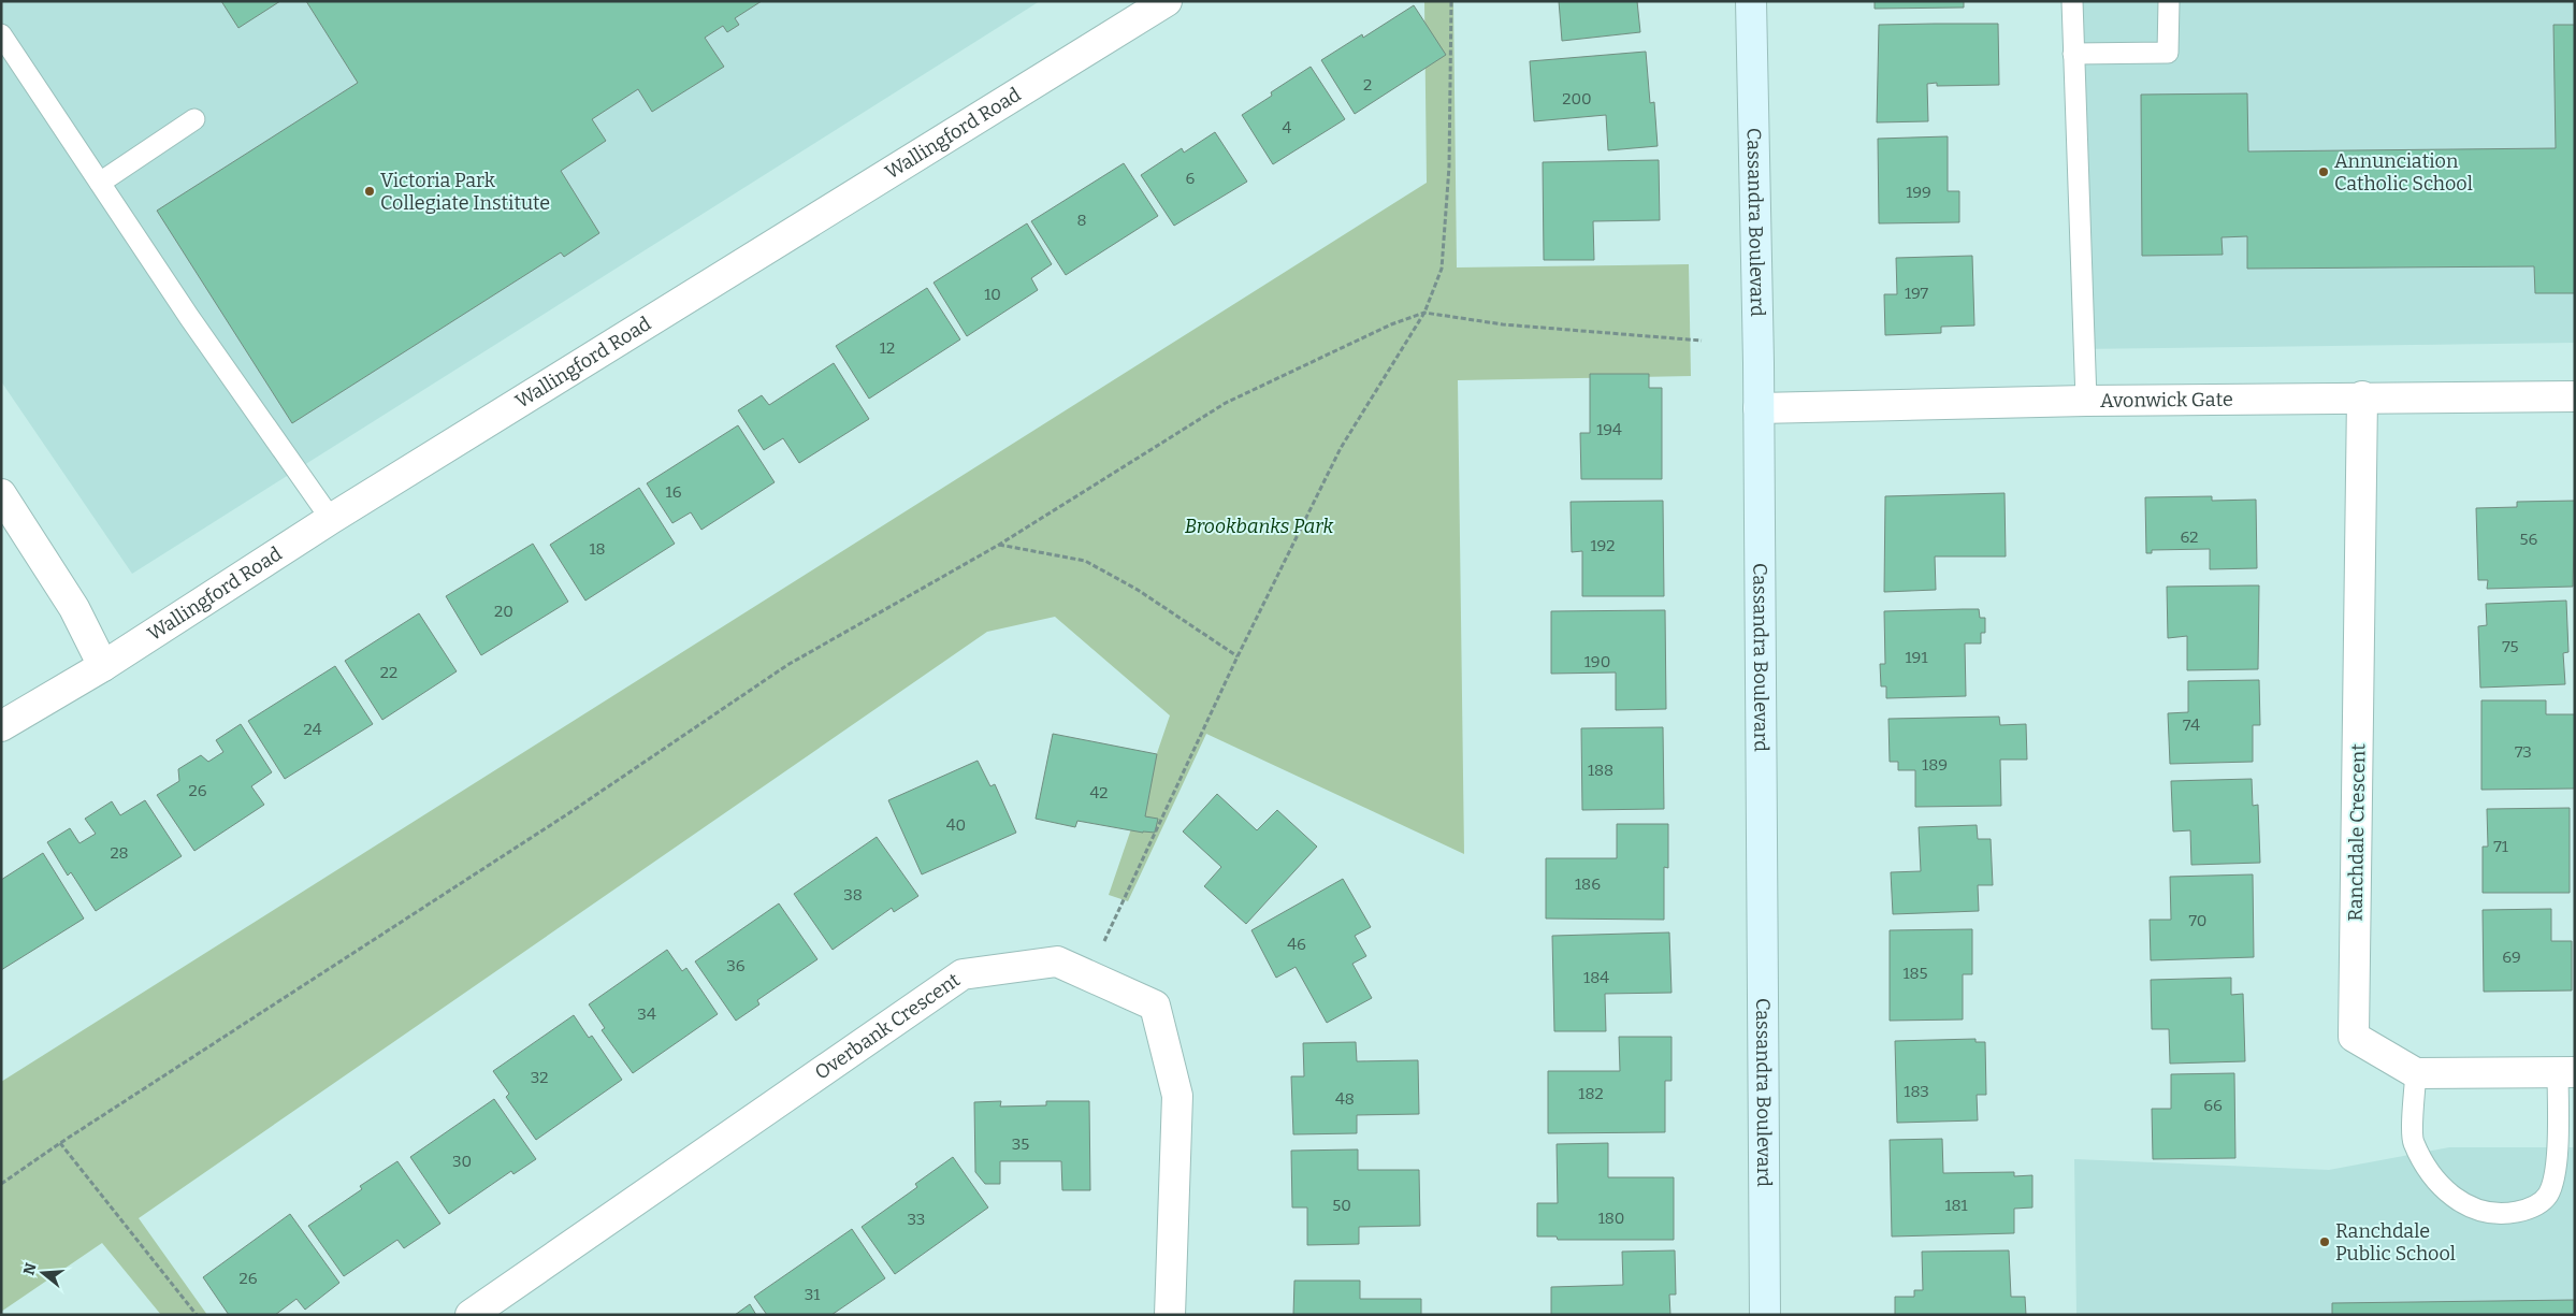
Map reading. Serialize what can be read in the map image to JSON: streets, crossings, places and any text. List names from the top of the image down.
{
  "streets": {
    "street": [
      "Wallingford Road",
      "Cassandra Boulevard",
      "Avonwick Gate",
      "Ranchdale Crescent",
      "Overbank Crescent"
    ]
  },
  "crossings": [
    ["Cassandra Boulevard", "Avonwick Gate"],
    ["Avonwick Gate", "Ranchdale Crescent"]
  ],
  "parks": ["Brookbanks Park"],
  "places": ["Annunciation Catholic School", "Victoria Park Collegiate Institute", "Ranchdale Public School"],
  "house_numbers": [
    "2",
    "200",
    "4",
    "6",
    "199",
    "8",
    "197",
    "10",
    "12",
    "194",
    "16",
    "62",
    "56",
    "192",
    "18",
    "20",
    "75",
    "191",
    "190",
    "22",
    "74",
    "24",
    "73",
    "189",
    "188",
    "26",
    "42",
    "40",
    "71",
    "28",
    "186",
    "38",
    "70",
    "46",
    "69",
    "36",
    "185",
    "184",
    "34",
    "32",
    "183",
    "182",
    "48",
    "66",
    "35",
    "30",
    "50",
    "181",
    "180",
    "33",
    "26",
    "31"
  ],
  "north": "left"
}
